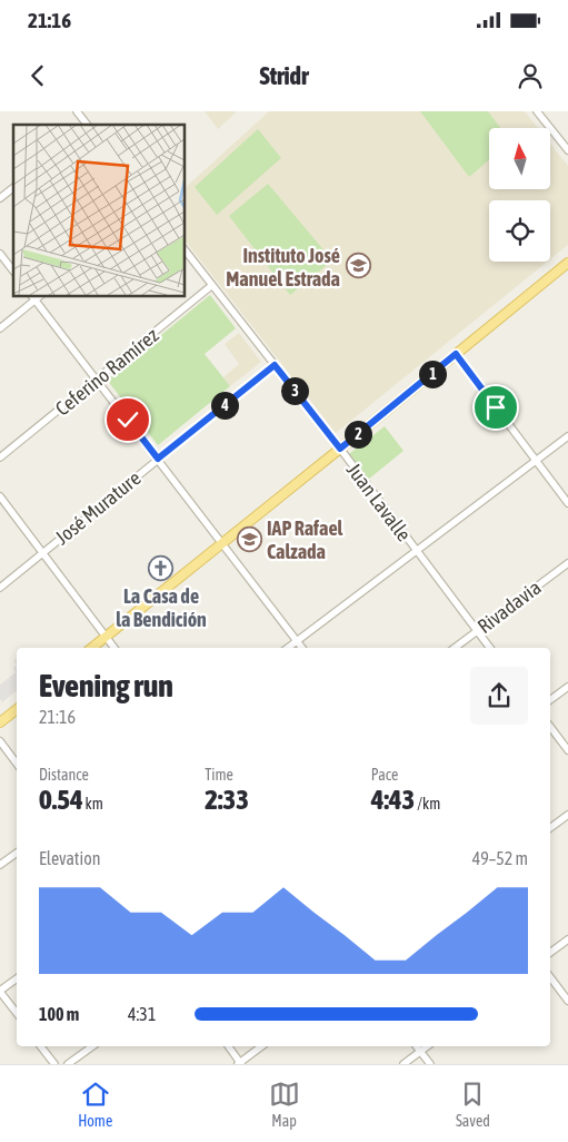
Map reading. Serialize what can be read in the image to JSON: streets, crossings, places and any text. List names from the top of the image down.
{
  "streets": {
    "street": [
      "Ceferino Ramírez",
      "Juan Lavalle",
      "José Murature",
      "Rivadavia"
    ]
  },
  "crossings": [
    ["Ceferino Ramírez", "Juan Lavalle"],
    ["Juan Lavalle", "José Murature"],
    ["Juan Lavalle", "Rivadavia"]
  ],
  "places": {
    "school or university": ["Instituto José Manuel Estrada", "IAP Rafael Calzada"],
    "church": ["La Casa de la Bendición"]
  },
  "north": "top",
  "page": {
    "status": "21:16",
    "header": "Stridr",
    "pins": [
      "1",
      "3",
      "4",
      "2"
    ],
    "heading": ["Evening run", "21:16"],
    "stats": [
      ["Distance", "0.54 km"],
      ["Time", "2:33"],
      ["Pace", "4:43 /km"]
    ],
    "chart": ["Elevation", "49–52 m"],
    "list": [
      {
        "name": "100 m",
        "note": "4:31"
      }
    ],
    "tabs": ["Home", "Map", "Saved"]
  }
}
